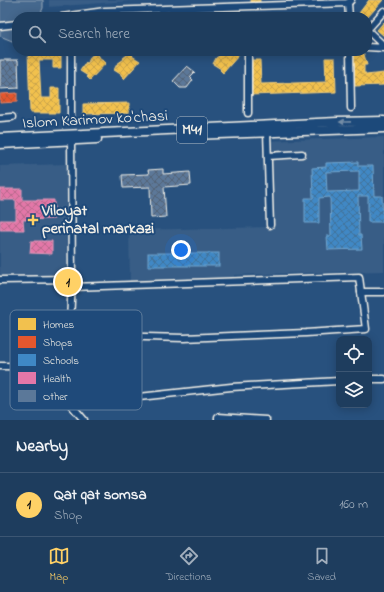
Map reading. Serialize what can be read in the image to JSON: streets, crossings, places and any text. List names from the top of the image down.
{
  "streets": {
    "main road": ["Islom Karimov ko'chasi", "M41"]
  },
  "places": {
    "health": ["Viloyat perinatal markazi"]
  },
  "legend": [
    "Homes",
    "Shops",
    "Schools",
    "Health",
    "Other"
  ],
  "page": {
    "search": "Search here",
    "pins": "1",
    "heading": "Nearby",
    "list": [
      {
        "mark": "1",
        "name": "Qat qat somsa",
        "note": "Shop",
        "value": "160 m"
      }
    ],
    "nav": ["Map", "Directions", "Saved"]
  }
}
